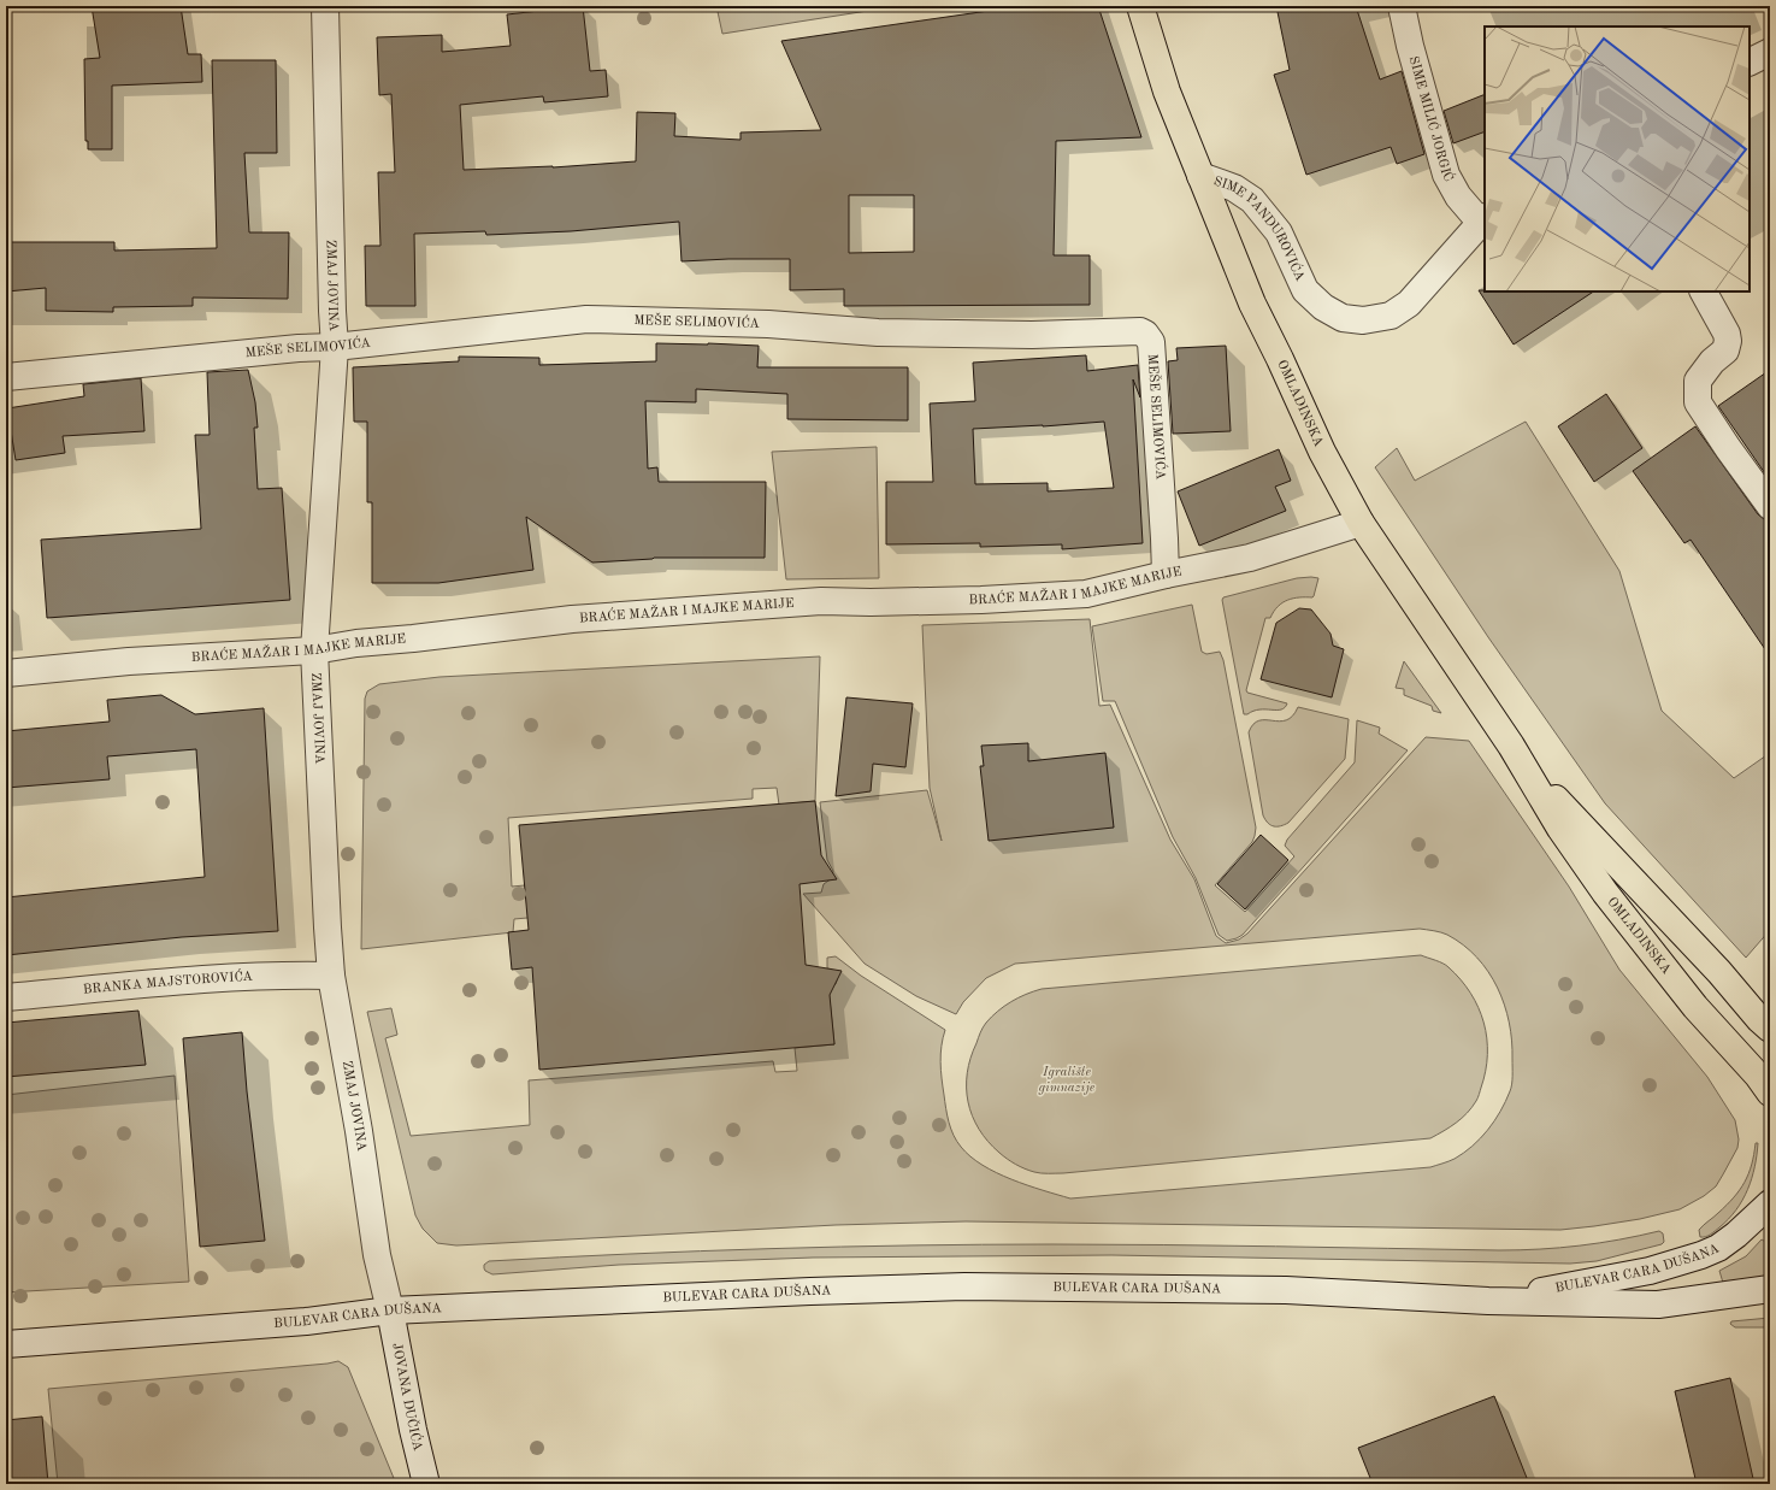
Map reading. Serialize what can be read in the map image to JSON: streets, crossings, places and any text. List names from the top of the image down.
{
  "streets": {
    "main road": ["OMLADINSKA"],
    "street": [
      "SIME MILIĆ JORGIĆ",
      "SIME PANDUROVIĆA",
      "ZMAJ JOVINA",
      "MEŠE SELIMOVIĆA",
      "BRAĆE MAŽAR I MAJKE MARIJE",
      "BRANKA MAJSTOROVIĆA",
      "BULEVAR CARA DUŠANA",
      "JOVANA DUČIĆA"
    ]
  },
  "crossings": [
    ["SIME MILIĆ JORGIĆ", "SIME PANDUROVIĆA"],
    ["SIME PANDUROVIĆA", "OMLADINSKA"],
    ["ZMAJ JOVINA", "MEŠE SELIMOVIĆA"],
    ["ZMAJ JOVINA", "BRAĆE MAŽAR I MAJKE MARIJE"],
    ["ZMAJ JOVINA", "BRANKA MAJSTOROVIĆA"],
    ["ZMAJ JOVINA", "BULEVAR CARA DUŠANA"],
    ["ZMAJ JOVINA", "JOVANA DUČIĆA"],
    ["MEŠE SELIMOVIĆA", "BRAĆE MAŽAR I MAJKE MARIJE"],
    ["OMLADINSKA", "BRAĆE MAŽAR I MAJKE MARIJE"],
    ["BULEVAR CARA DUŠANA", "JOVANA DUČIĆA"]
  ],
  "parks": ["Igralište gimnazije"]
}
